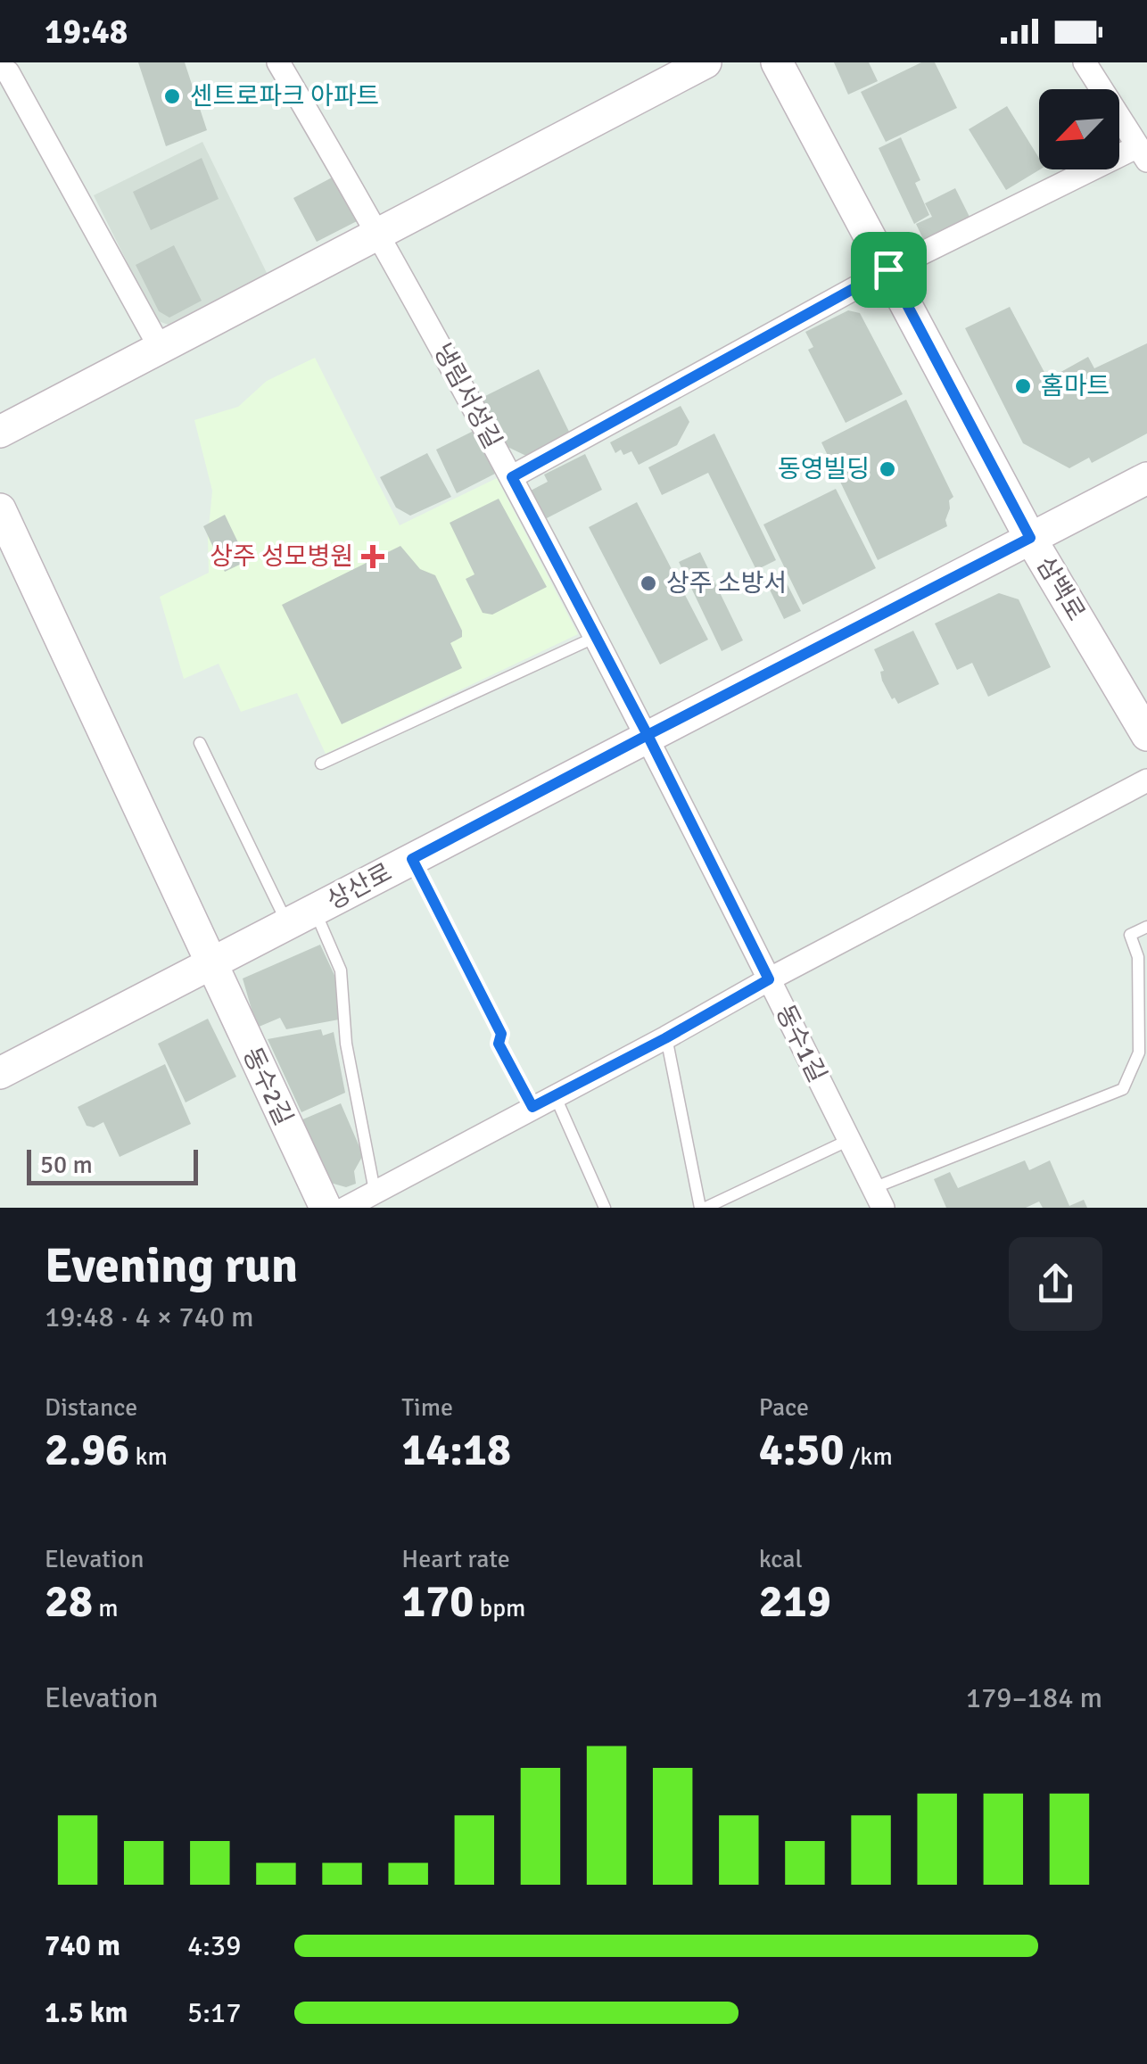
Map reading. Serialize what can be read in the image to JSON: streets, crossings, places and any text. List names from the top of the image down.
{
  "streets": {
    "street": [
      "냉림서성길",
      "삼백로",
      "상산로",
      "동수1길",
      "동수2길"
    ]
  },
  "crossings": [
    ["냉림서성길", "상산로"],
    ["냉림서성길", "동수1길"],
    ["삼백로", "상산로"],
    ["상산로", "동수1길"],
    ["상산로", "동수2길"]
  ],
  "places": {
    "other": [
      "센트로파크 아파트",
      "홈마트",
      "동영빌딩",
      "상주 소방서"
    ],
    "health": ["상주 성모병원"]
  },
  "scale_bar": "50 m",
  "north": "bottom left",
  "page": {
    "status": "19:48",
    "scale": "50 m",
    "heading": ["Evening run", "19:48 · 4 × 740 m"],
    "stats": [
      ["Distance", "2.96 km"],
      ["Time", "14:18"],
      ["Pace", "4:50 /km"],
      ["Elevation", "28 m"],
      ["Heart rate", "170 bpm"],
      ["kcal", "219"]
    ],
    "chart": ["Elevation", "179–184 m"],
    "list": [
      {
        "name": "740 m",
        "note": "4:39"
      },
      {
        "name": "1.5 km",
        "note": "5:17"
      }
    ]
  }
}
